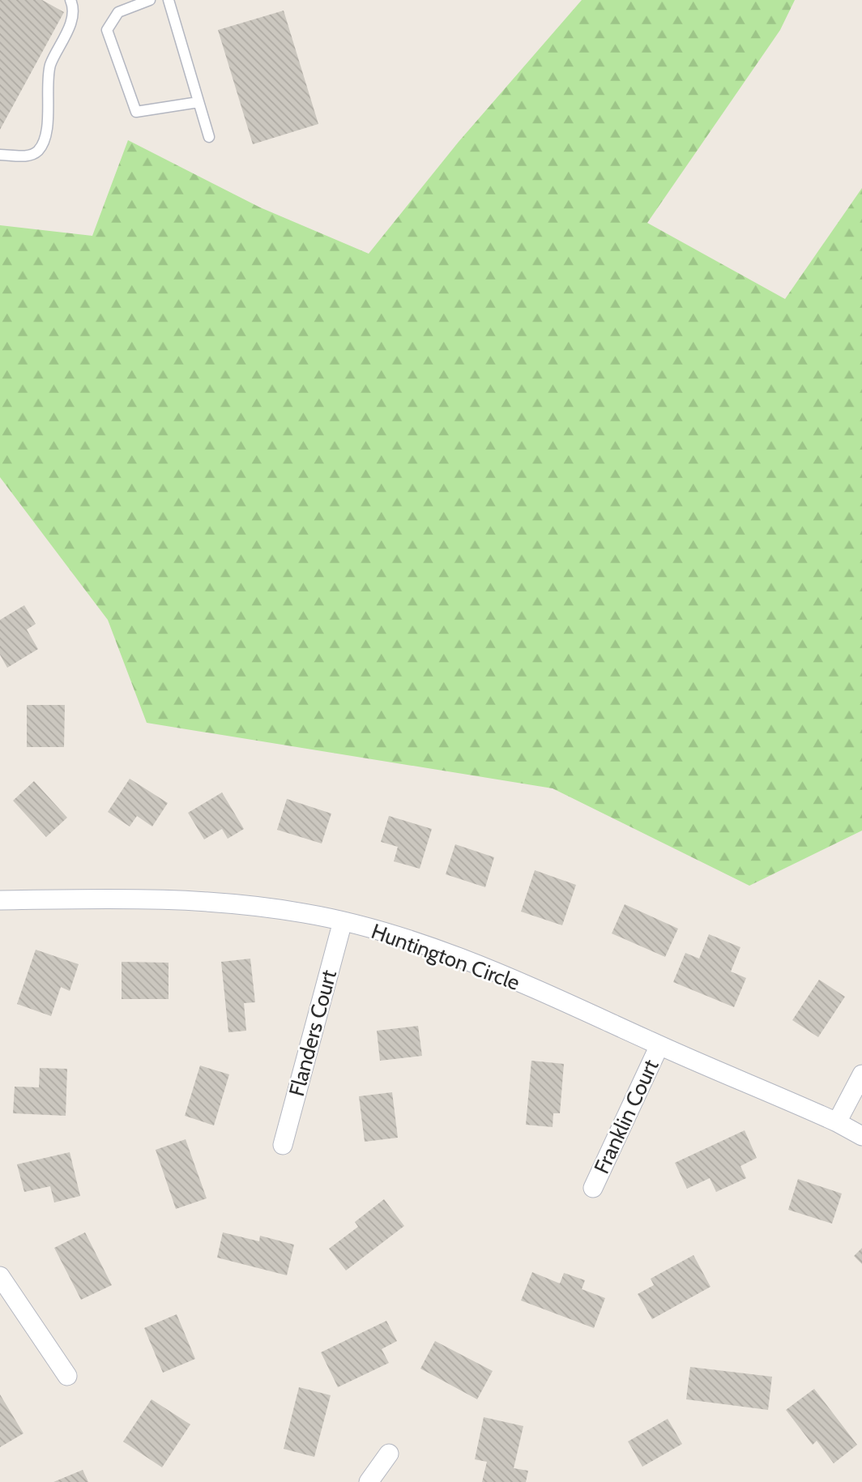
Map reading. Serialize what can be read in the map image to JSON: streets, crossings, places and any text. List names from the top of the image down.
{
  "streets": {
    "street": ["Huntington Circle", "Flanders Court", "Franklin Court"]
  },
  "crossings": [
    ["Huntington Circle", "Flanders Court"],
    ["Huntington Circle", "Franklin Court"]
  ]
}
